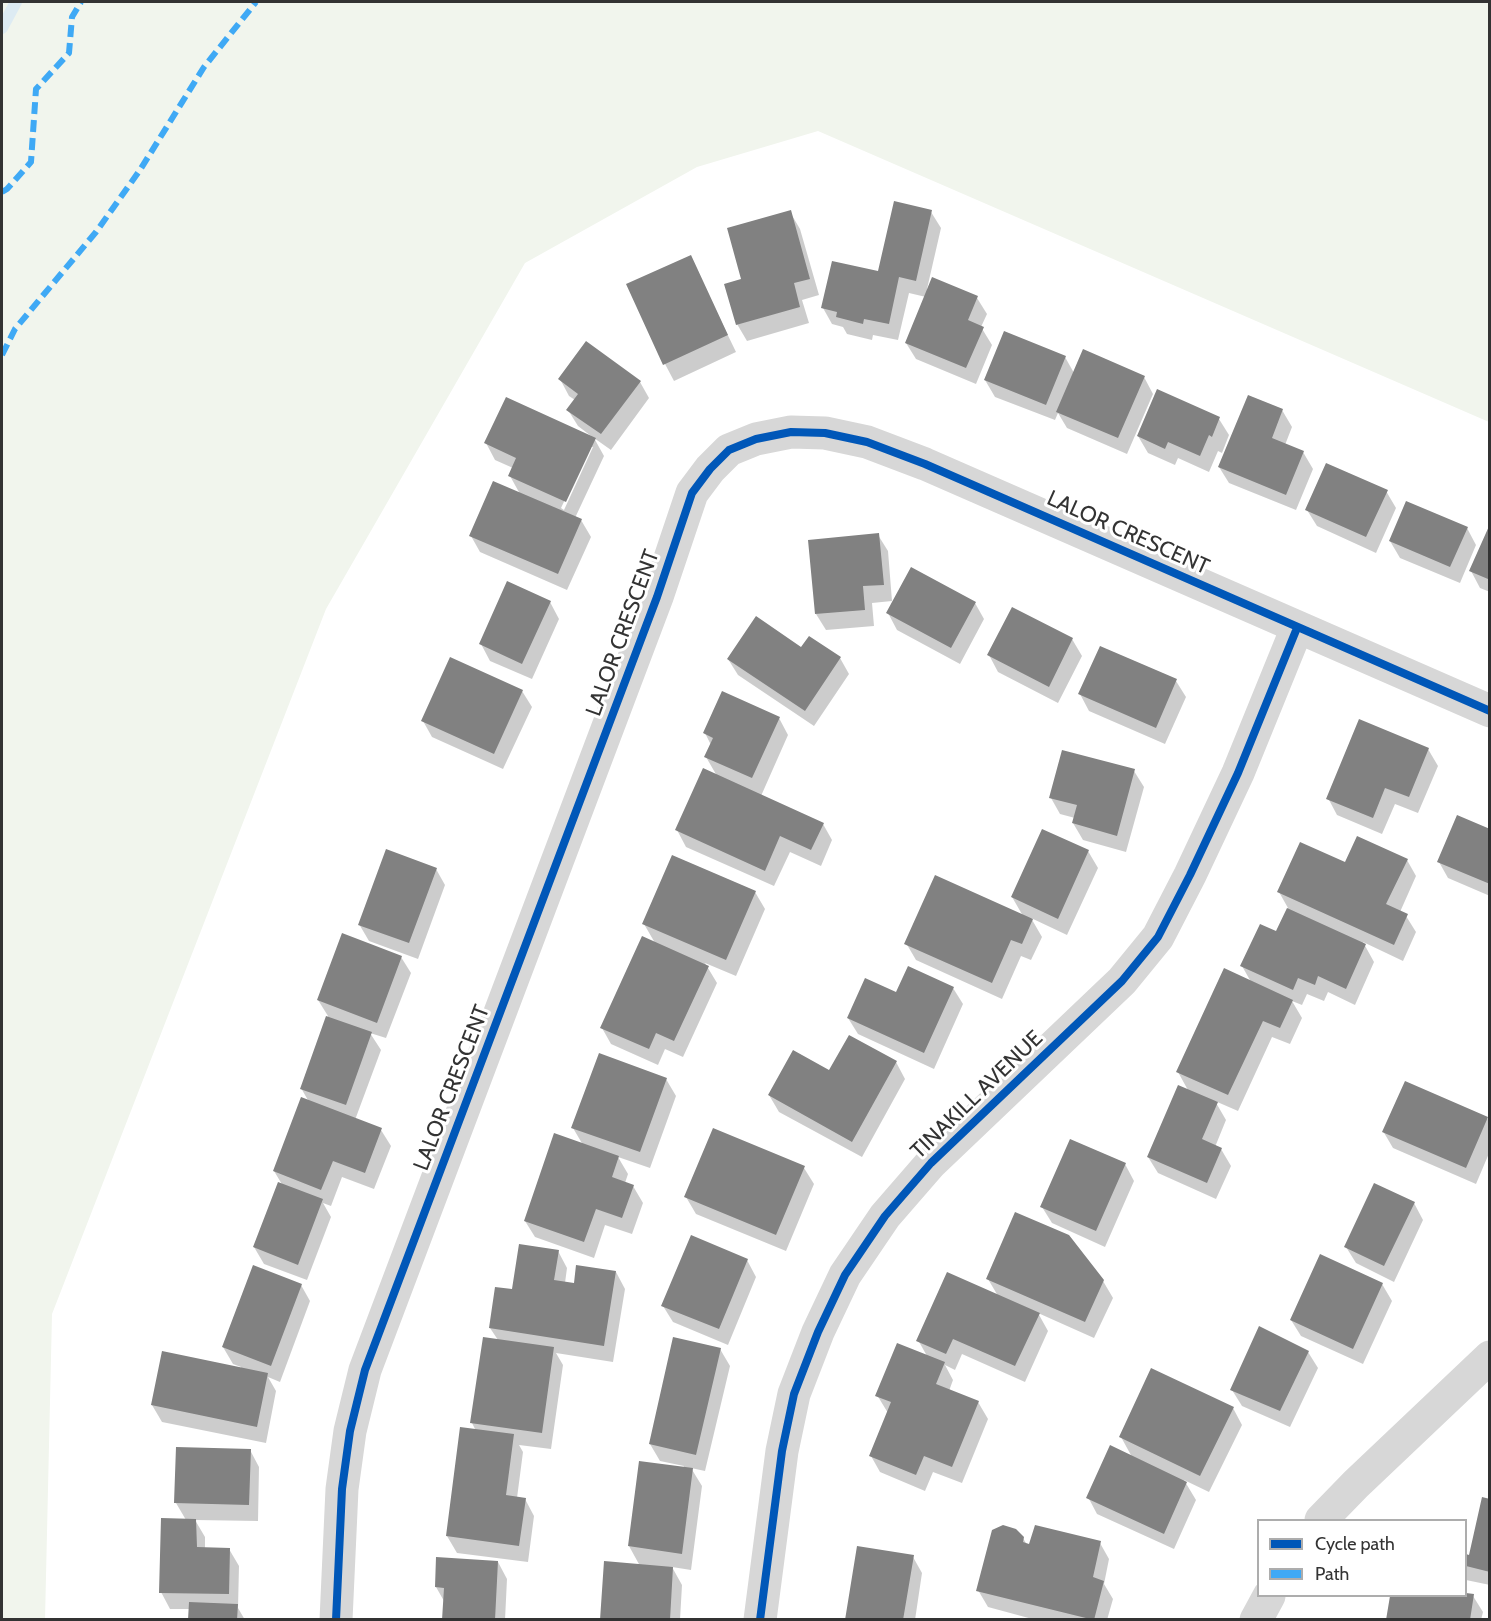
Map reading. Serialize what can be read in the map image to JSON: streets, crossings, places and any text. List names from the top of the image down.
{
  "streets": {
    "street": ["LALOR CRESCENT", "TINAKILL AVENUE"]
  },
  "crossings": [
    ["LALOR CRESCENT", "TINAKILL AVENUE"]
  ],
  "legend": ["Cycle path", "Path"]
}
